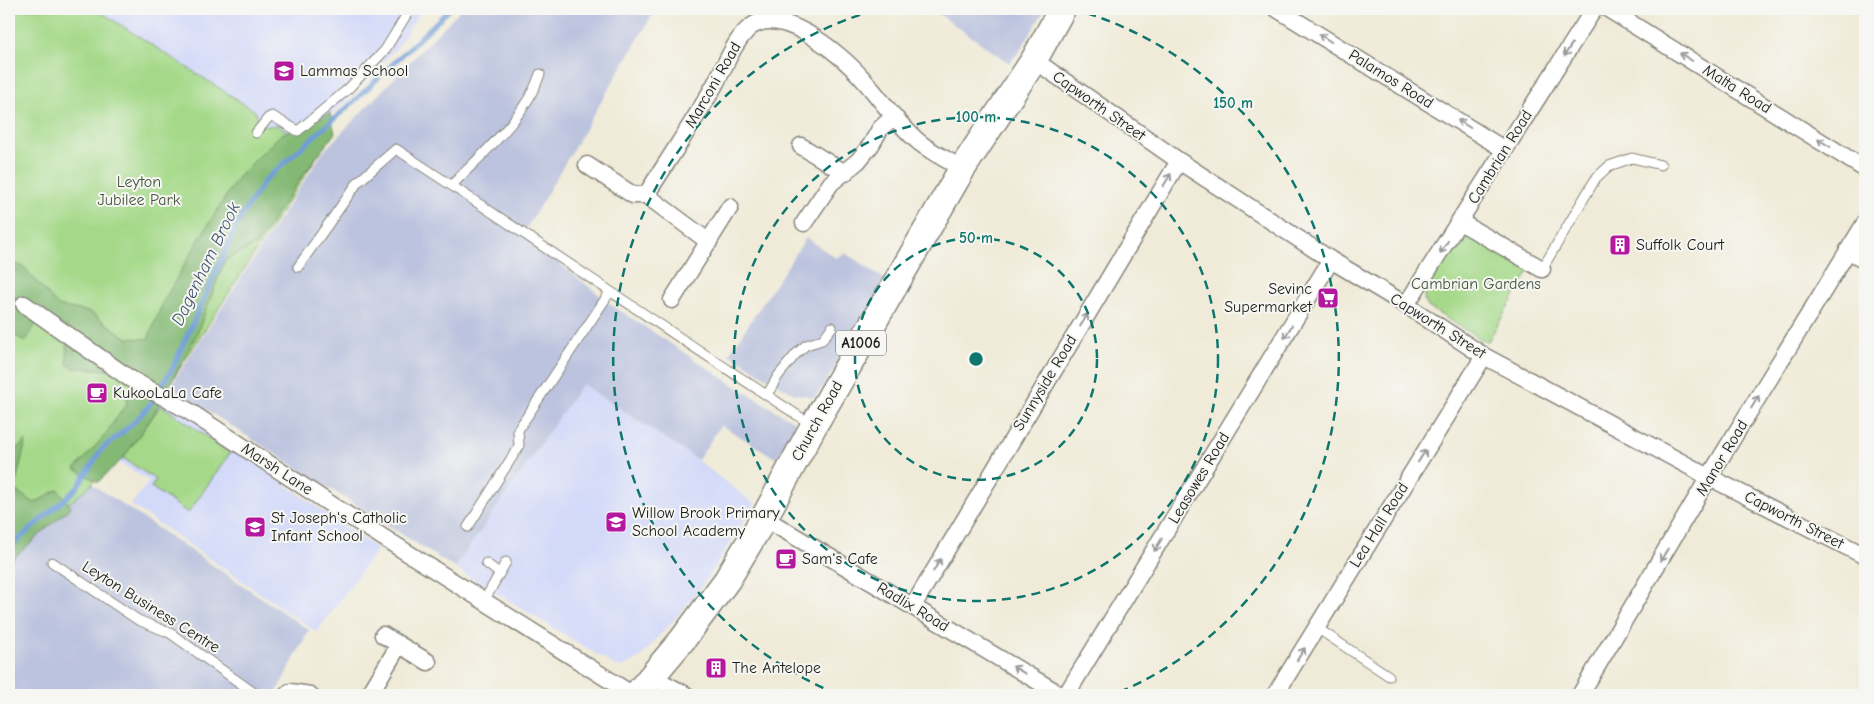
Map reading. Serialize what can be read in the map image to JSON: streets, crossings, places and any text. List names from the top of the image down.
{
  "streets": {
    "main road": ["A1006", "Church Road"],
    "street": [
      "Palamos Road",
      "Marconi Road",
      "Malta Road",
      "Capworth Street",
      "Cambrian Road",
      "Sunnyside Road",
      "Manor Road",
      "Marsh Lane",
      "Leasowes Road",
      "Lea Hall Road",
      "Radlix Road"
    ],
    "lane": ["Leyton Business Centre"]
  },
  "crossings": [
    ["Palamos Road", "Cambrian Road"],
    ["Marconi Road", "Church Road"],
    ["Capworth Street", "Cambrian Road"],
    ["Capworth Street", "Sunnyside Road"],
    ["Capworth Street", "Church Road"],
    ["Capworth Street", "Manor Road"],
    ["Capworth Street", "Leasowes Road"],
    ["Capworth Street", "Lea Hall Road"],
    ["Sunnyside Road", "Radlix Road"],
    ["Church Road", "Marsh Lane"],
    ["Church Road", "Radlix Road"]
  ],
  "one_way": [
    "Palamos Road",
    "Malta Road",
    "Cambrian Road",
    "Sunnyside Road",
    "Leasowes Road",
    "Lea Hall Road",
    "Radlix Road"
  ],
  "water": ["Dagenham Brook"],
  "parks": ["Leyton Jubilee Park", "Cambrian Gardens"],
  "places": {
    "school or university": ["Lammas School", "Willow Brook Primary School Academy", "St Joseph's Catholic Infant School"],
    "building": ["Suffolk Court", "The Antelope"],
    "supermarket": ["Sevinc Supermarket"],
    "cafe": ["KukooLaLa Cafe", "Sam's Cafe"]
  },
  "rings": ["150 m", "100 m", "50 m"]
}
